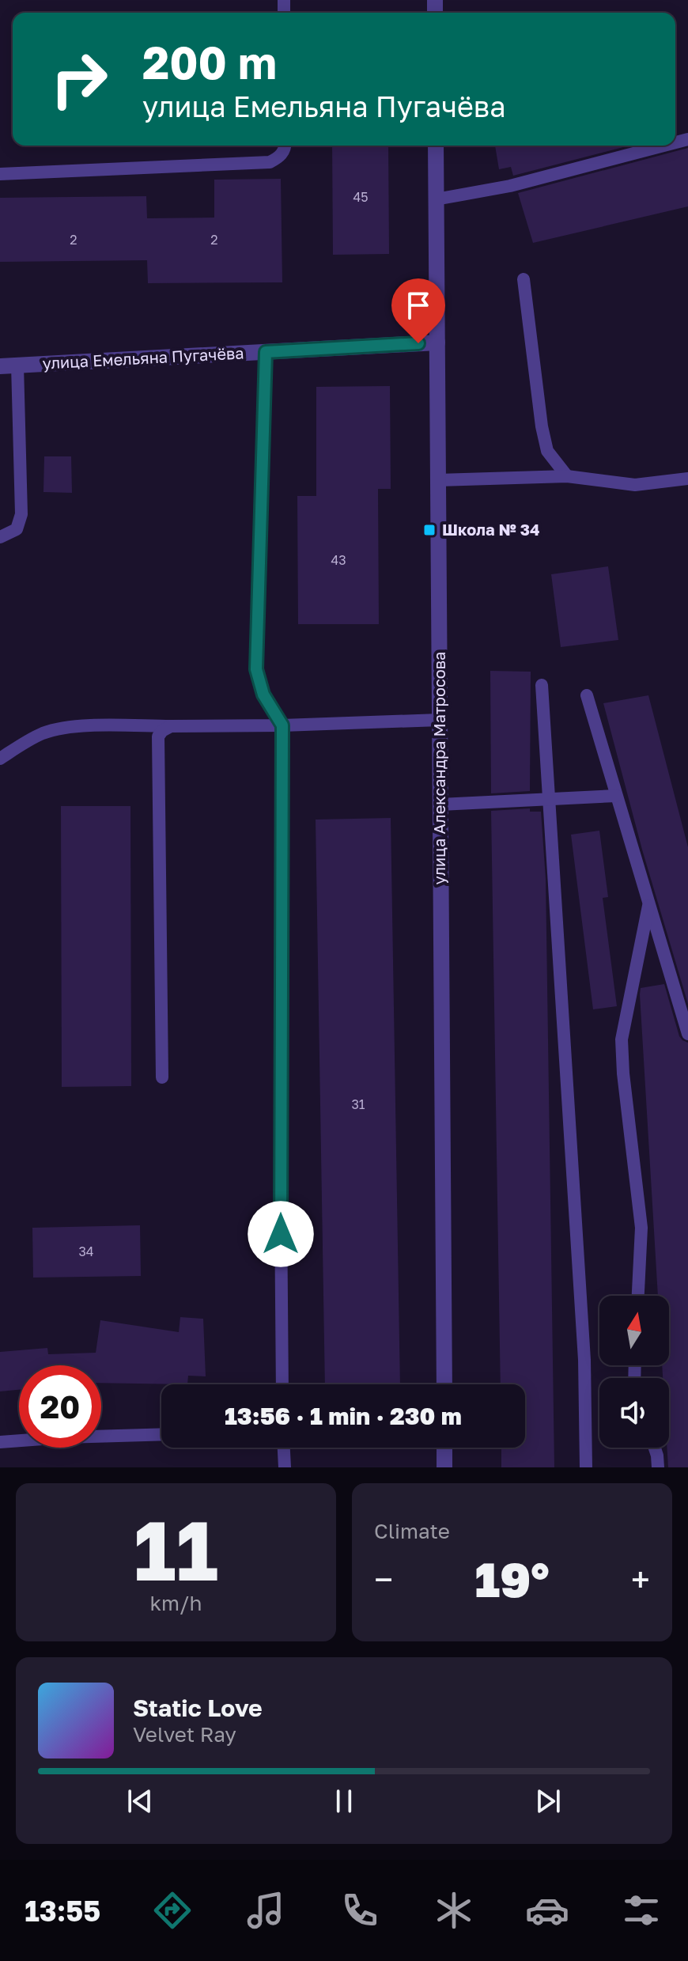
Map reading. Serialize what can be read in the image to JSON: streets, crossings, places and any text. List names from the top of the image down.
{
  "streets": {
    "street": ["улица Емельяна Пугачёва", "улица Александра Матросова"]
  },
  "crossings": [
    ["улица Емельяна Пугачёва", "улица Александра Матросова"]
  ],
  "places": {
    "transit": ["Школа № 34"]
  },
  "house_numbers": [
    "45",
    "2",
    "2",
    "43",
    "31",
    "34"
  ],
  "north": "top",
  "page": {
    "turn": ["200 m", "улица Емельяна Пугачёва"],
    "limit": "20",
    "trip": "13:56 · 1 min · 230 m",
    "tile": [
      ["11", "km/h"],
      "Climate"
    ],
    "heat": ["−", "19°", "+"],
    "song": ["Static Love", "Velvet Ray"],
    "tabs": "13:55"
  }
}
